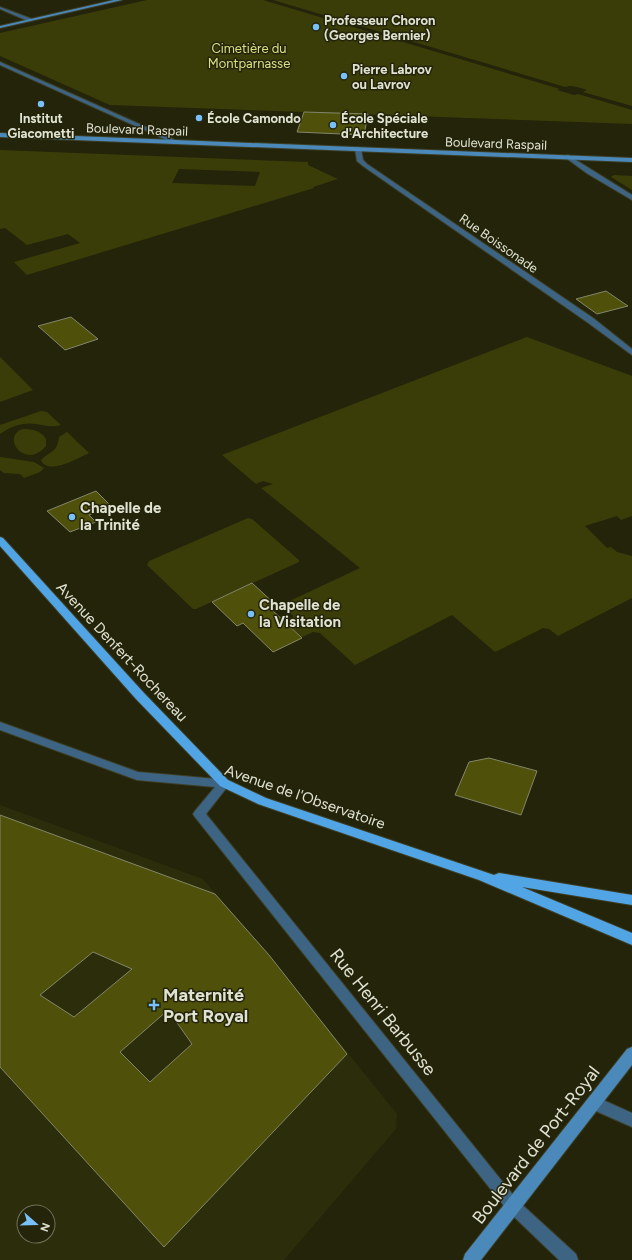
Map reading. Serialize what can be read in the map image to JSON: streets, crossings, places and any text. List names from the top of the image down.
{
  "streets": {
    "main road": [
      "Boulevard Raspail",
      "Avenue Denfert-Rochereau",
      "Avenue de l'Observatoire",
      "Boulevard de Port-Royal"
    ],
    "street": ["Rue Boissonade", "Rue Henri Barbusse"]
  },
  "crossings": [
    ["Boulevard Raspail", "Rue Boissonade"],
    ["Avenue Denfert-Rochereau", "Avenue de l'Observatoire"],
    ["Avenue Denfert-Rochereau", "Rue Henri Barbusse"],
    ["Avenue de l'Observatoire", "Rue Henri Barbusse"],
    ["Rue Henri Barbusse", "Boulevard de Port-Royal"]
  ],
  "parks": ["Cimetière du Montparnasse"],
  "places": {
    "other": [
      "Professeur Choron (Georges Bernier)",
      "Pierre Labrov ou Lavrov",
      "Institut Giacometti",
      "École Camondo",
      "École Spéciale d'Architecture",
      "Chapelle de la Trinité",
      "Chapelle de la Visitation"
    ],
    "health": ["Maternité Port Royal"]
  },
  "north": "right"
}
